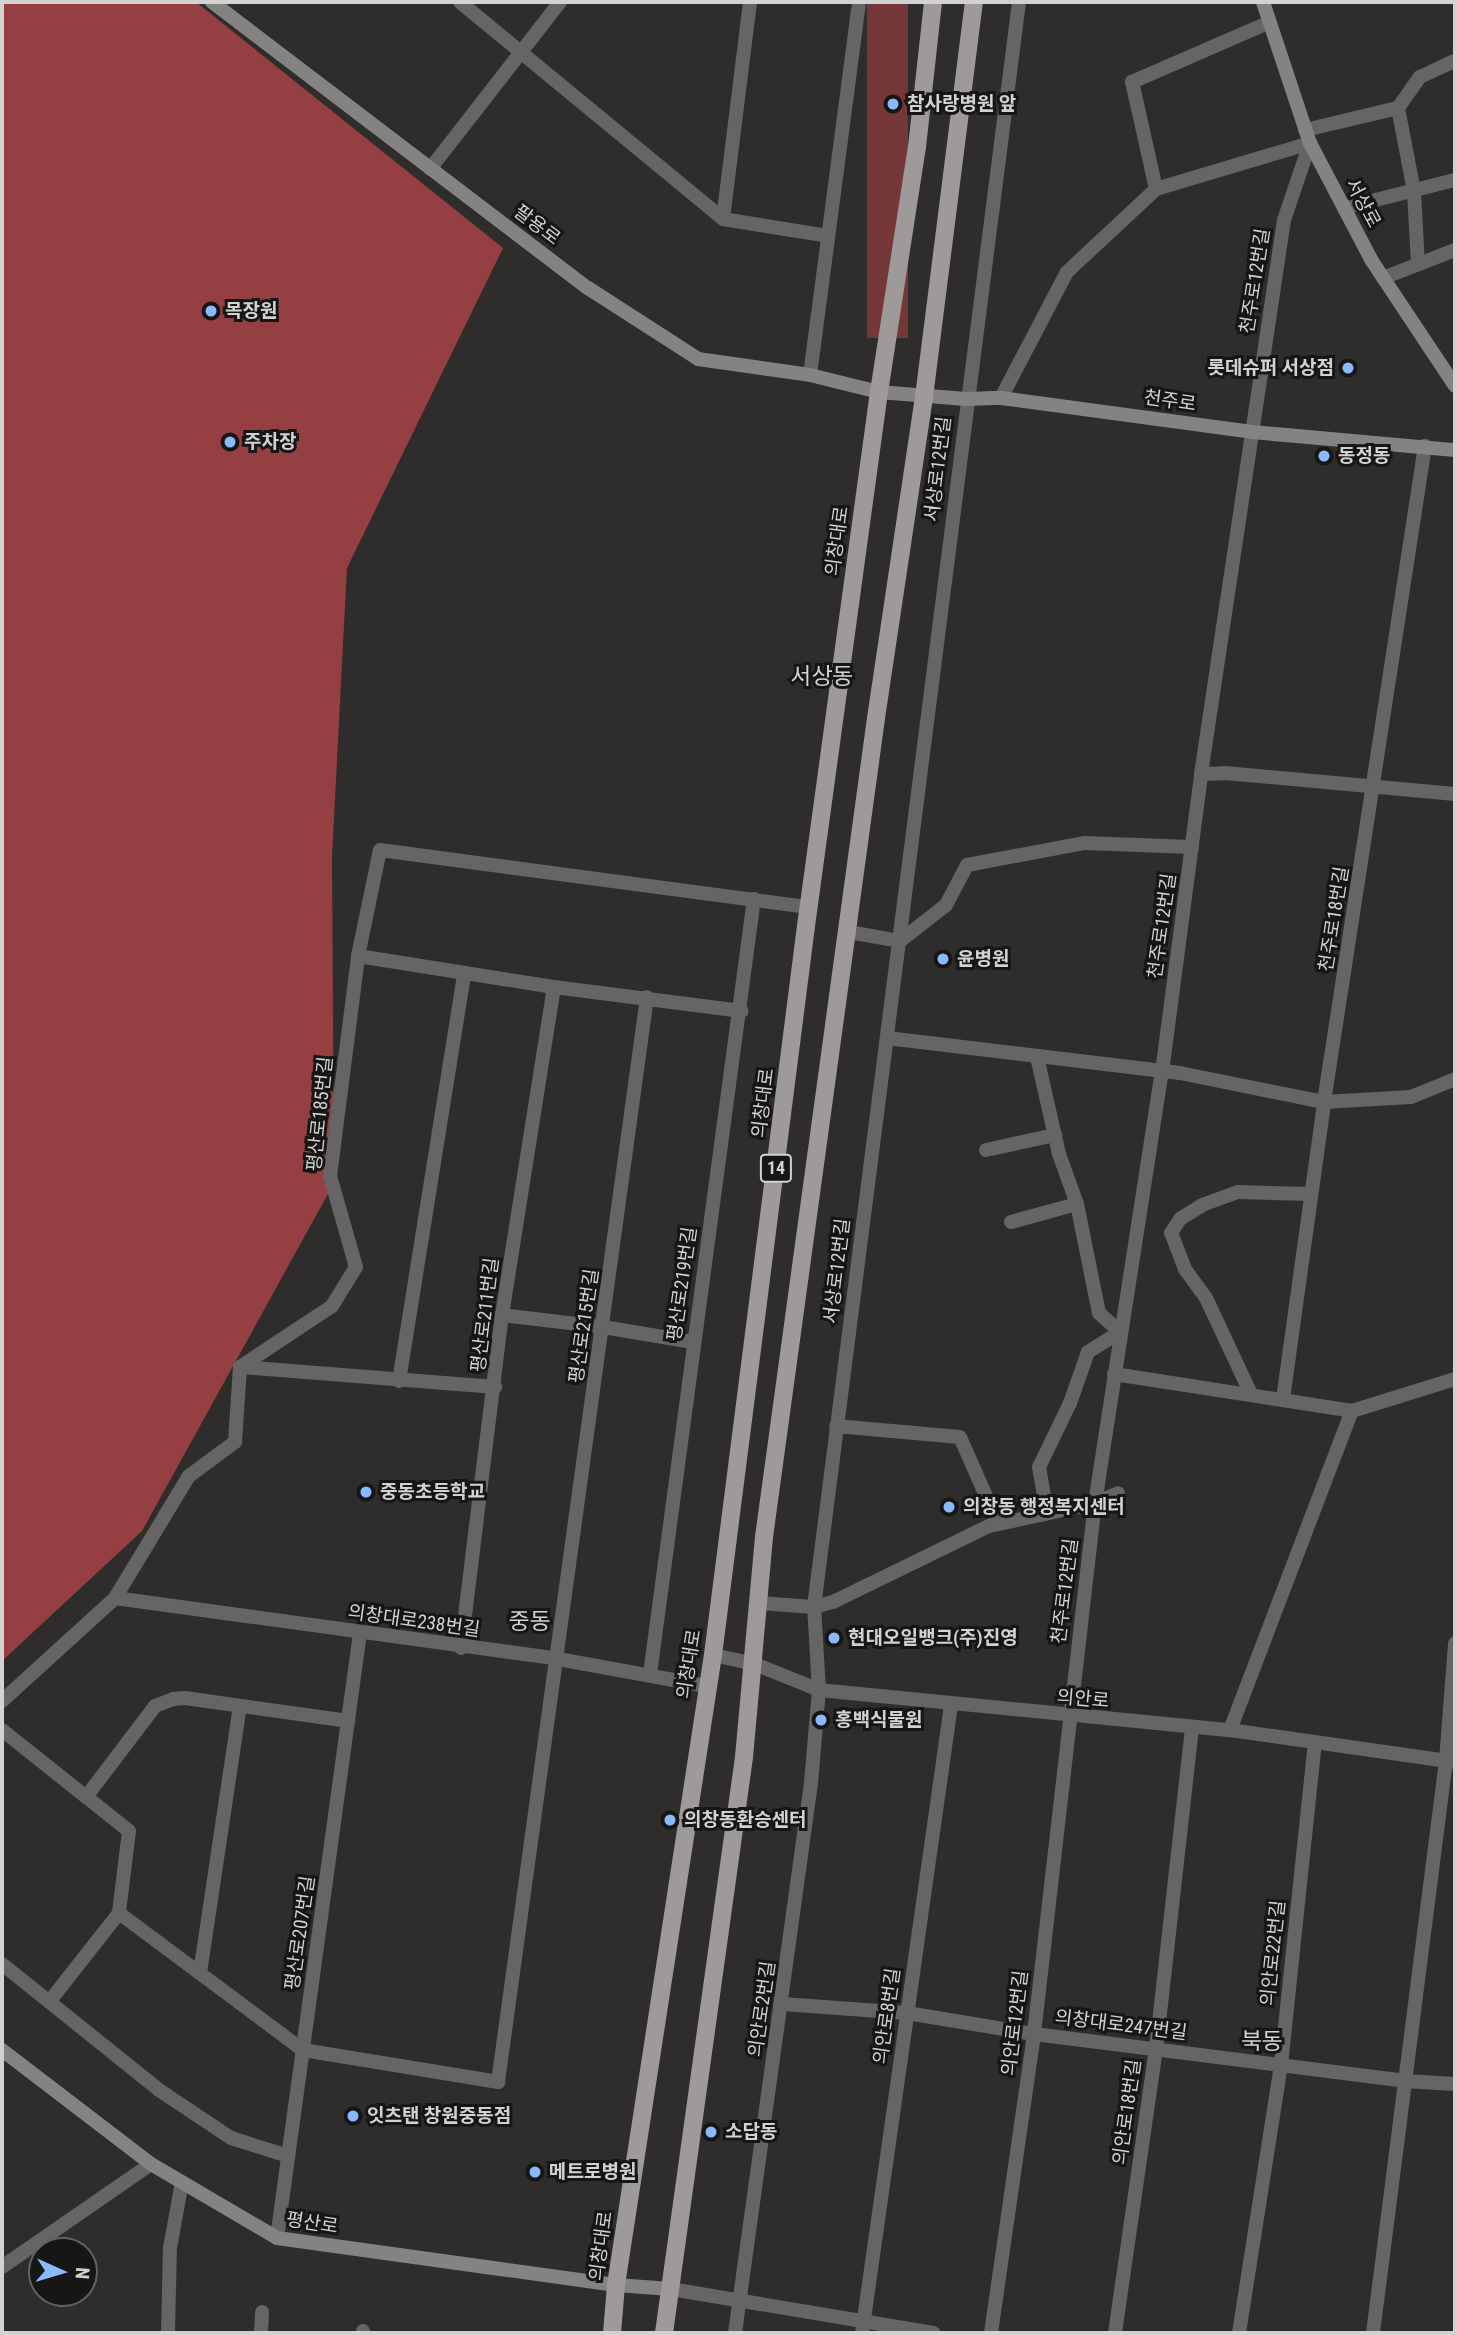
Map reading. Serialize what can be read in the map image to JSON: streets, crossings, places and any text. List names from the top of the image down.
{
  "streets": {
    "main road": [
      "서상로",
      "팔용로",
      "천주로",
      "의창대로",
      "14",
      "평산로"
    ],
    "street": [
      "천주로12번길",
      "서상로12번길",
      "천주로18번길",
      "평산로185번길",
      "평산로219번길",
      "평산로211번길",
      "평산로215번길",
      "의창대로238번길",
      "의안로",
      "평산로207번길",
      "의안로22번길",
      "의안로2번길",
      "의안로8번길",
      "의안로12번길",
      "의창대로247번길",
      "의안로18번길"
    ]
  },
  "crossings": [
    ["서상로", "천주로12번길"],
    ["팔용로", "천주로"],
    ["팔용로", "의창대로"],
    ["천주로12번길", "천주로"],
    ["천주로12번길", "의안로"],
    ["천주로12번길", "의안로12번길"],
    ["천주로", "서상로12번길"],
    ["천주로", "의창대로"],
    ["천주로", "천주로18번길"],
    ["천주로", "14"],
    ["서상로12번길", "의안로"],
    ["서상로12번길", "의안로2번길"],
    ["의창대로", "의창대로238번길"],
    ["의창대로", "의안로"],
    ["의창대로", "평산로"],
    ["평산로185번길", "평산로219번길"],
    ["14", "의안로"],
    ["14", "평산로"],
    ["평산로219번길", "의창대로238번길"],
    ["평산로211번길", "의창대로238번길"],
    ["평산로215번길", "의창대로238번길"],
    ["평산로215번길", "평산로207번길"],
    ["의창대로238번길", "평산로207번길"],
    ["의안로", "의안로22번길"],
    ["의안로", "의안로2번길"],
    ["의안로", "의안로8번길"],
    ["의안로", "의안로12번길"],
    ["의안로", "의안로18번길"],
    ["평산로207번길", "평산로"],
    ["의안로22번길", "의창대로247번길"],
    ["의안로2번길", "의창대로247번길"],
    ["의안로8번길", "의창대로247번길"],
    ["의안로12번길", "의창대로247번길"],
    ["의창대로247번길", "의안로18번길"]
  ],
  "districts": ["서상동", "중동", "북동"],
  "places": [
    "참사랑병원 앞",
    "목장원",
    "롯데슈퍼 서상점",
    "주차장",
    "동정동",
    "윤병원",
    "중동초등학교",
    "의창동 행정복지센터",
    "현대오일뱅크(주)진영",
    "홍백식물원",
    "의창동환승센터",
    "잇츠탠 창원중동점",
    "소답동",
    "메트로병원"
  ],
  "north": "right"
}
